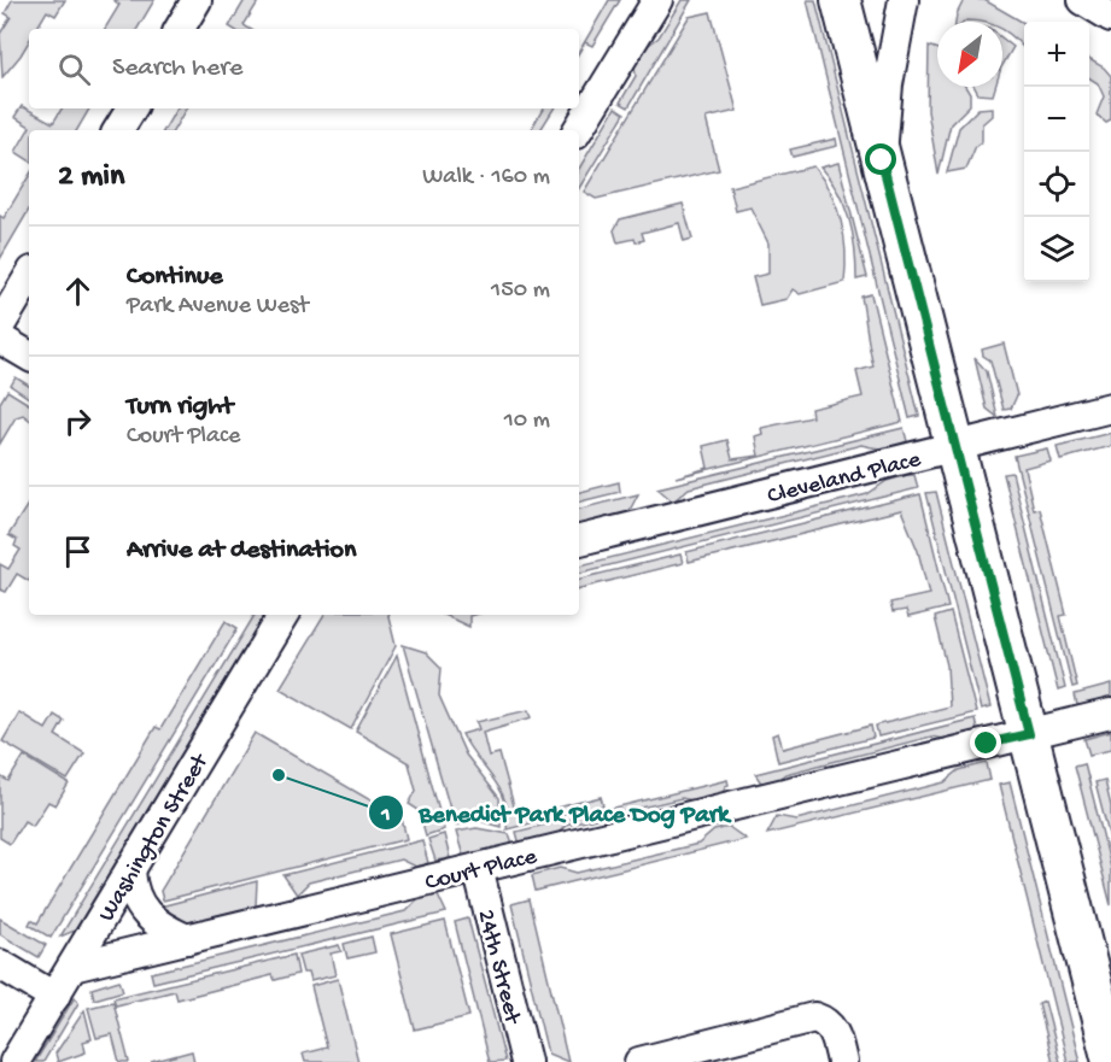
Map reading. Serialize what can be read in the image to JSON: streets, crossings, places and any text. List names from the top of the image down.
{
  "streets": {
    "street": [
      "Cleveland Place",
      "Washington Street",
      "Court Place",
      "24th Street"
    ]
  },
  "crossings": [
    ["Washington Street", "Court Place"],
    ["Court Place", "24th Street"]
  ],
  "places": ["Benedict Park Place Dog Park"],
  "north": "bottom left",
  "page": {
    "map_buttons": ["+", "−"],
    "search": "Search here",
    "heading": ["2 min", "Walk · 160 m"],
    "list": [
      ["Continue", "Park Avenue West", "150 m"],
      ["Turn right", "Court Place", "10 m"],
      "Arrive at destination"
    ]
  }
}
